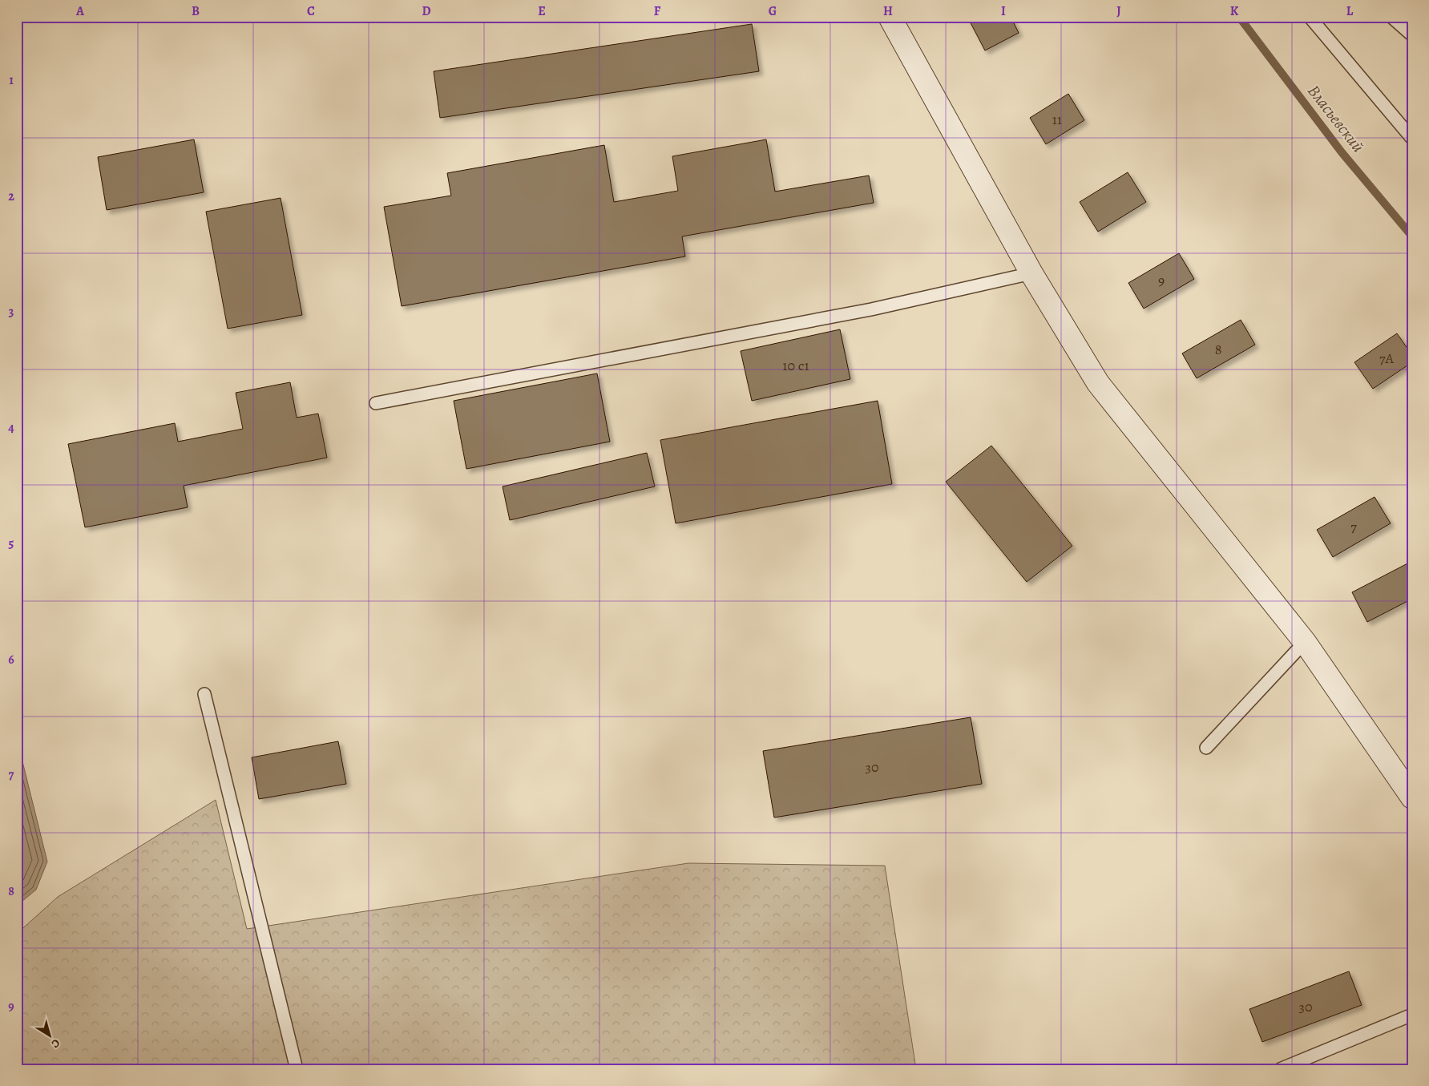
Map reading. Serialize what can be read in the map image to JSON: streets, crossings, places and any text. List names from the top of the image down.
{
  "water": ["Власьевский"],
  "house_numbers": [
    "11",
    "9",
    "8",
    "7А",
    "10 с1",
    "7",
    "30",
    "30"
  ],
  "north": "bottom right",
  "grid": {
    "columns": [
      "A",
      "B",
      "C",
      "D",
      "E",
      "F",
      "G",
      "H",
      "I",
      "J",
      "K",
      "L"
    ],
    "rows": [
      "1",
      "2",
      "3",
      "4",
      "5",
      "6",
      "7",
      "8",
      "9"
    ]
  }
}
